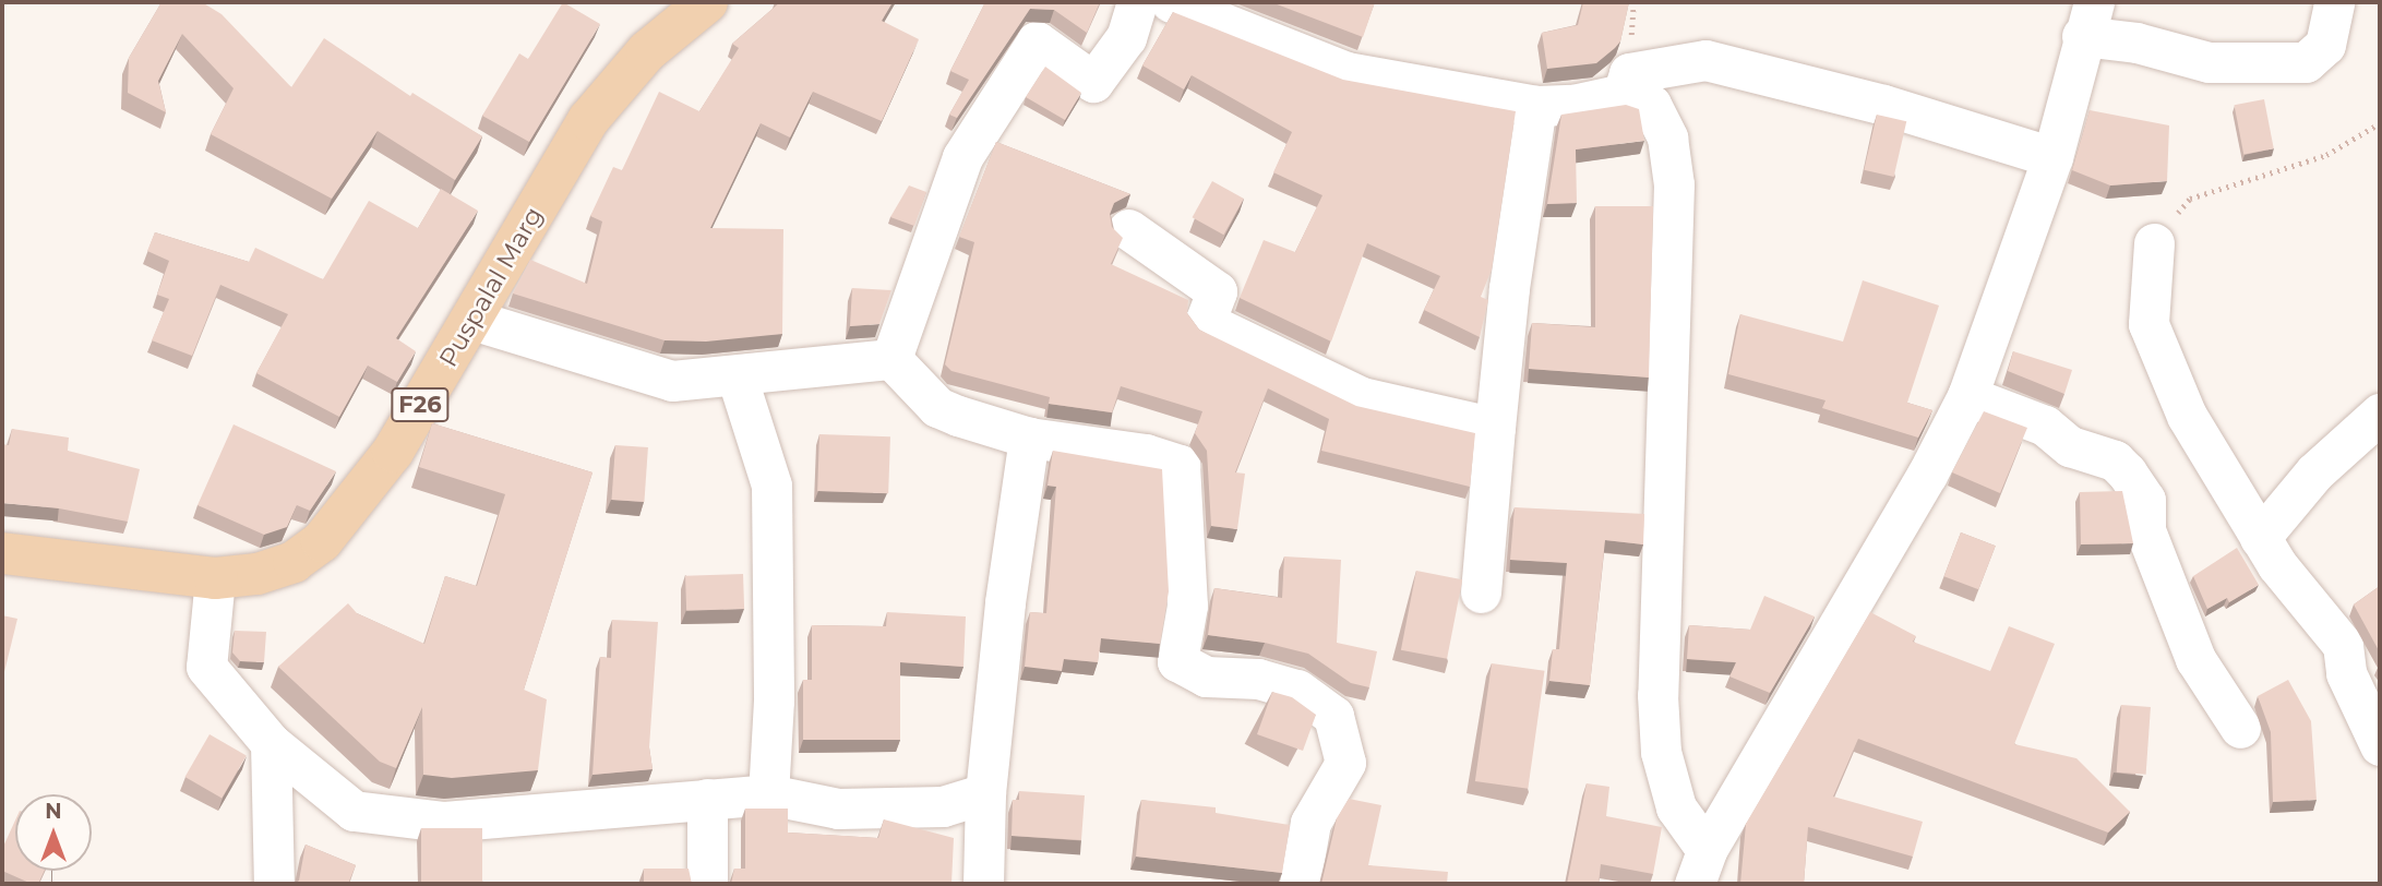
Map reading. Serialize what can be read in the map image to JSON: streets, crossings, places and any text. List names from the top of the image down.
{
  "streets": {
    "main road": ["Puspalal Marg", "F26"]
  },
  "north": "top"
}
